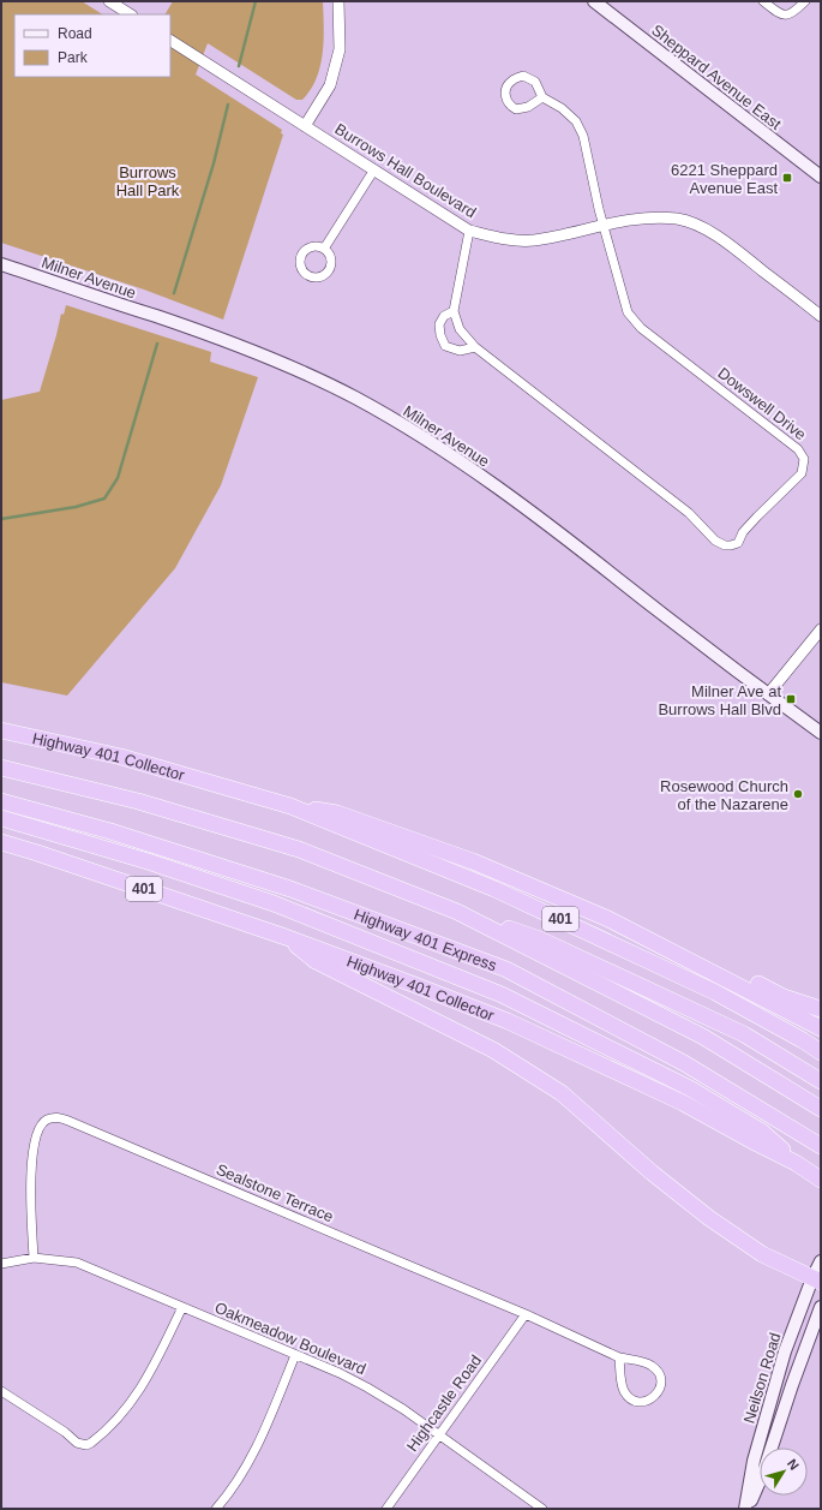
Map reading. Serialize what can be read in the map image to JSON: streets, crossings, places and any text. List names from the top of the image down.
{
  "streets": {
    "highway": ["Highway 401 Collector", "401", "Highway 401 Express"],
    "main road": ["Sheppard Avenue East", "Milner Avenue", "Neilson Road"],
    "street": [
      "Burrows Hall Boulevard",
      "Dowswell Drive",
      "Sealstone Terrace",
      "Oakmeadow Boulevard",
      "Highcastle Road"
    ]
  },
  "crossings": [
    ["Burrows Hall Boulevard", "Dowswell Drive"],
    ["Sealstone Terrace", "Oakmeadow Boulevard"],
    ["Sealstone Terrace", "Highcastle Road"],
    ["Oakmeadow Boulevard", "Highcastle Road"]
  ],
  "parks": ["Burrows Hall Park"],
  "places": {
    "transit": ["6221 Sheppard Avenue East", "Milner Ave at Burrows Hall Blvd"],
    "other": ["Rosewood Church of the Nazarene"]
  },
  "legend": ["Road", "Park"],
  "north": "top right"
}
